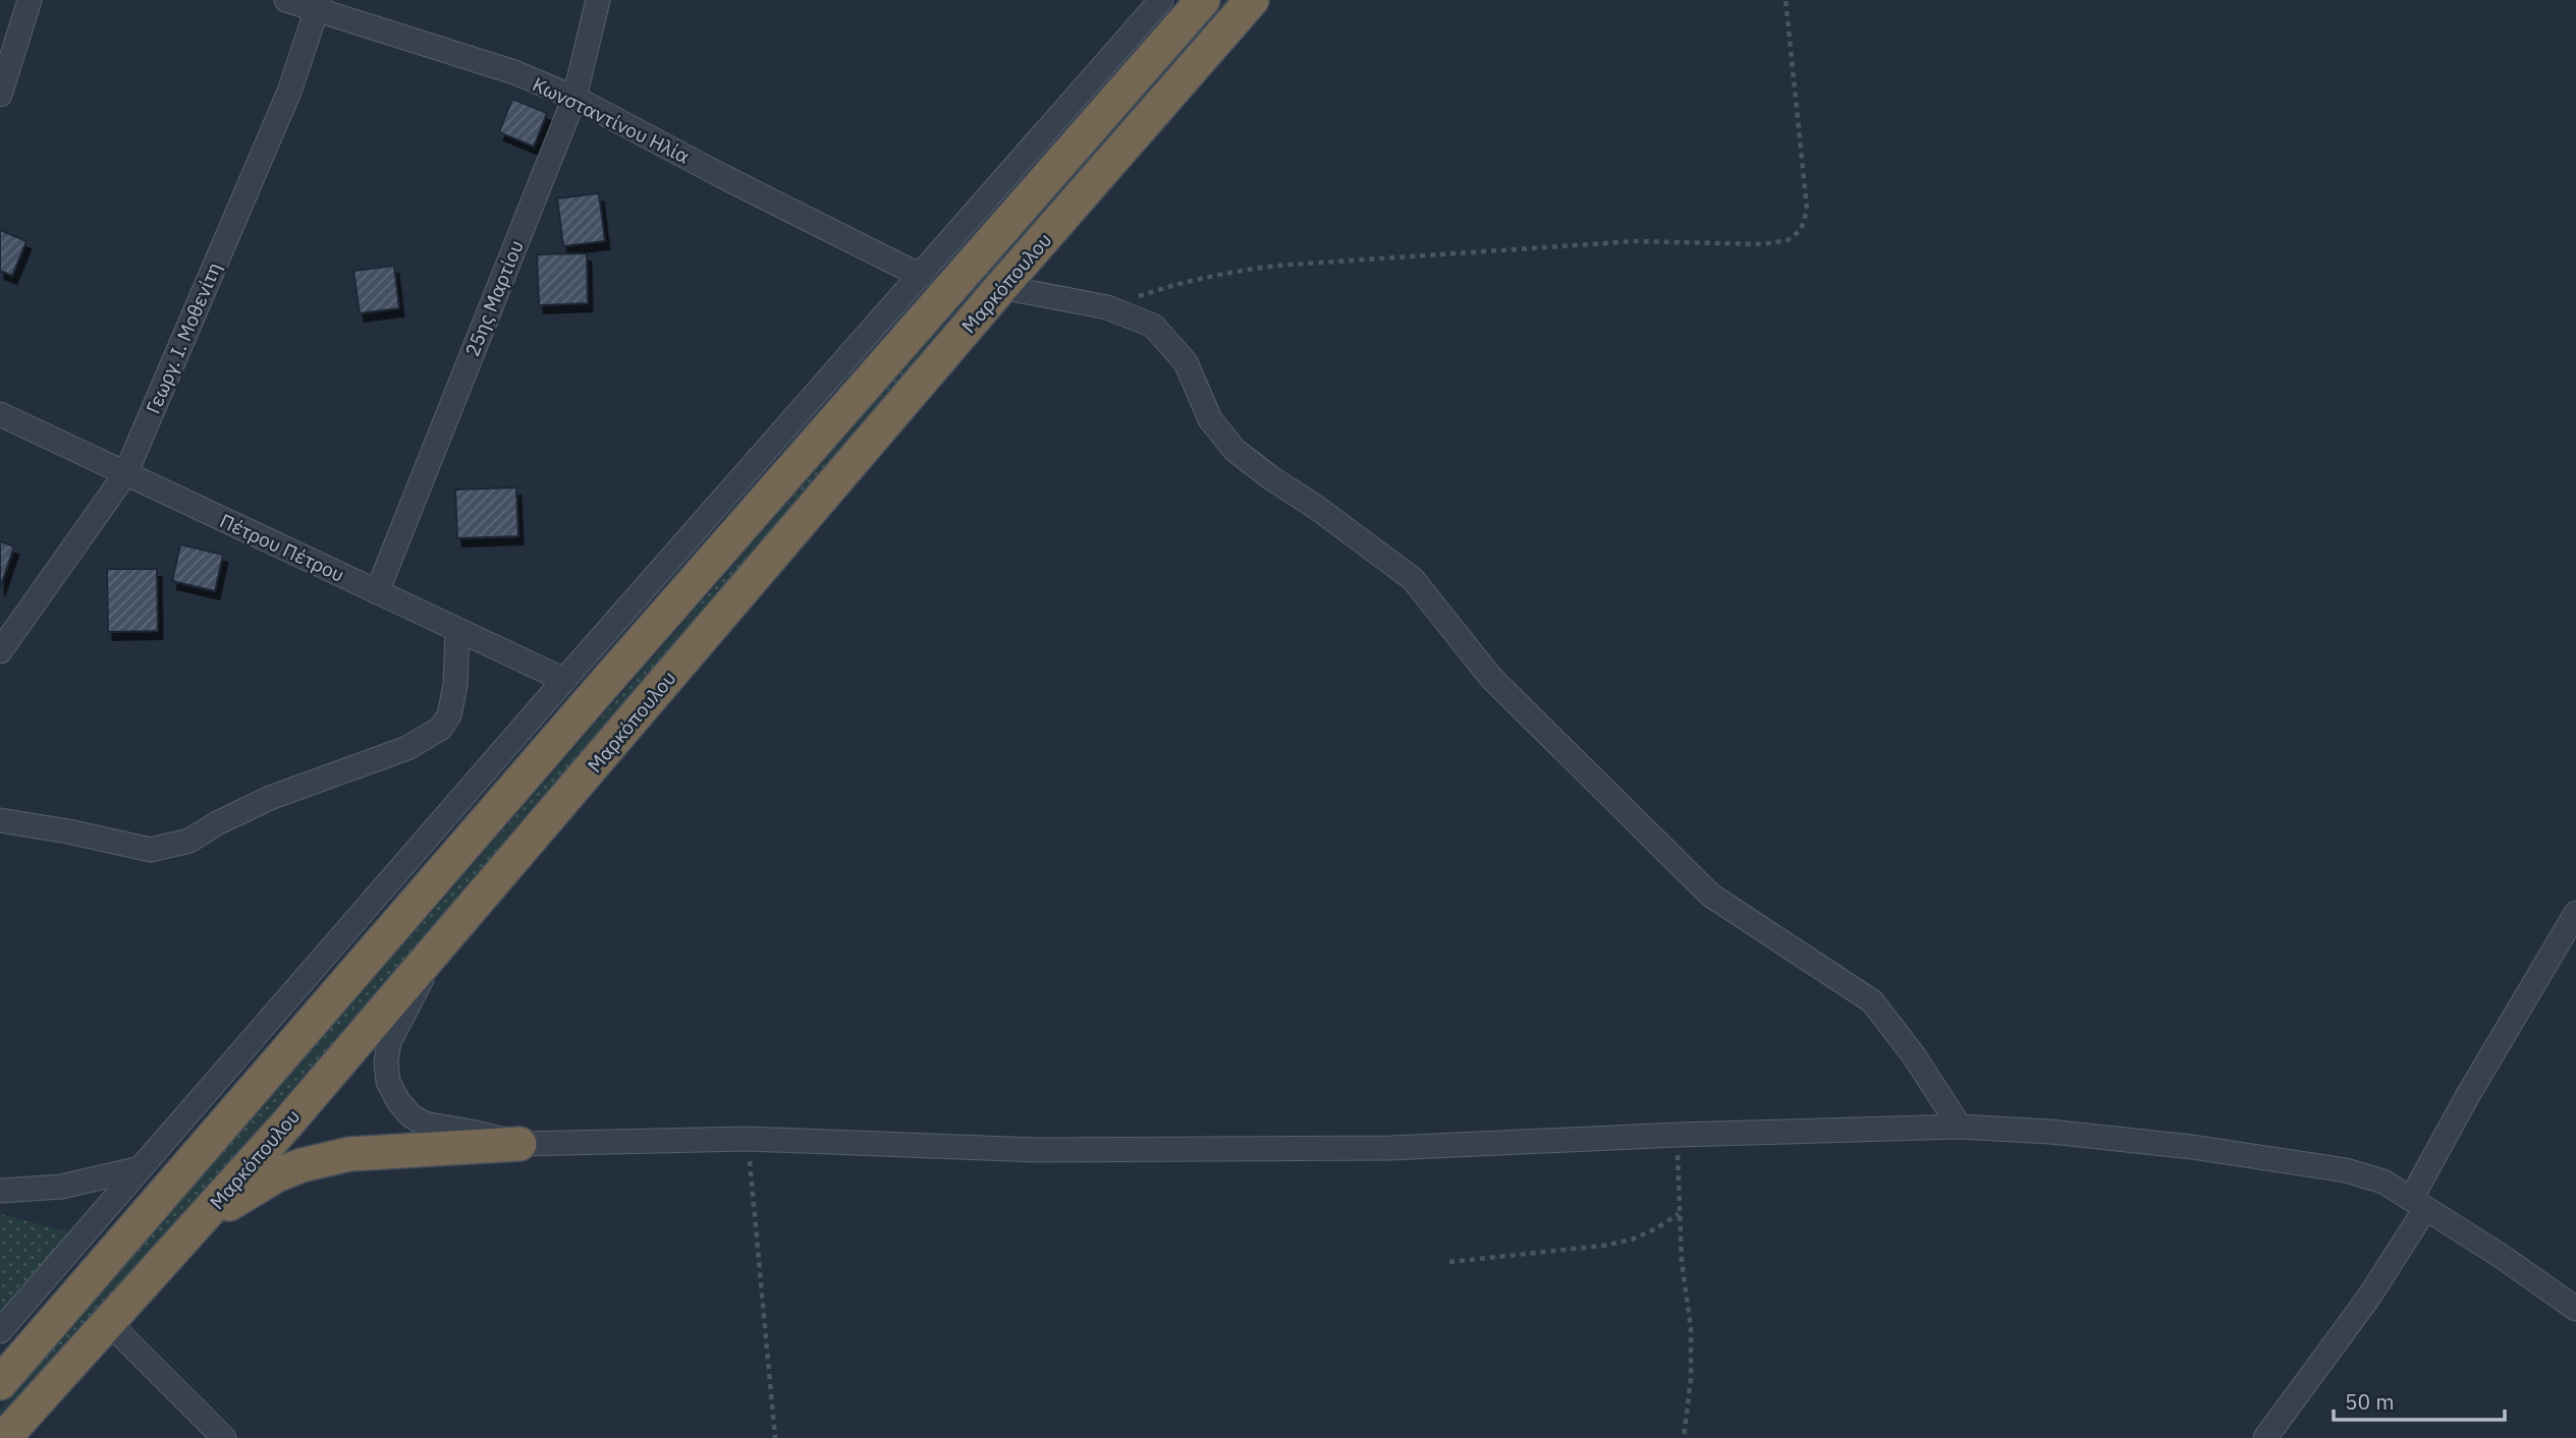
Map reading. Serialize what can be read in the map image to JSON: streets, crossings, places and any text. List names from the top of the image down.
{
  "streets": {
    "highway": ["Μαρκόπουλου"],
    "street": [
      "Κωνσταντίνου Ηλία",
      "25ης Μαρτίου",
      "Γεωργ. Ι. Μοθενίτη",
      "Πέτρου Πέτρου"
    ]
  },
  "crossings": [
    ["Κωνσταντίνου Ηλία", "25ης Μαρτίου"],
    ["Κωνσταντίνου Ηλία", "Γεωργ. Ι. Μοθενίτη"],
    ["25ης Μαρτίου", "Πέτρου Πέτρου"],
    ["Γεωργ. Ι. Μοθενίτη", "Πέτρου Πέτρου"]
  ],
  "scale_bar": "50 m"
}
